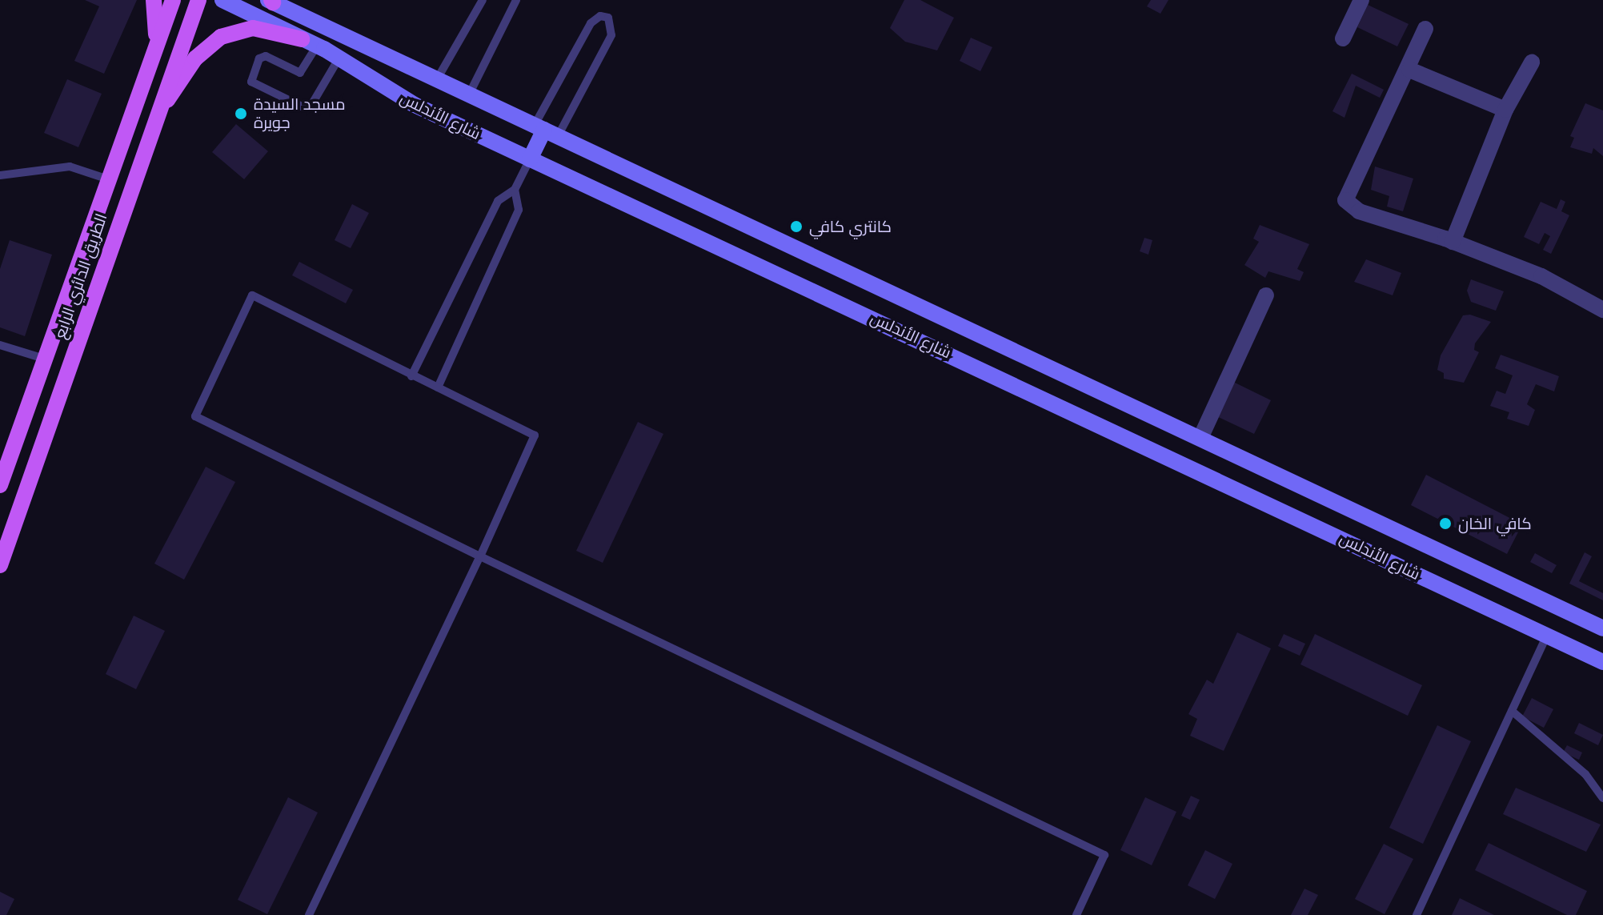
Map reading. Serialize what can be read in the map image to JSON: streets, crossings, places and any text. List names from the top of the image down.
{
  "streets": {
    "main road": ["شارع الأندلس", "الطريق الدائري الرابع"]
  },
  "places": ["مسجد السيدة جويرة", "كانتري كافي", "كافي الخان"]
}
